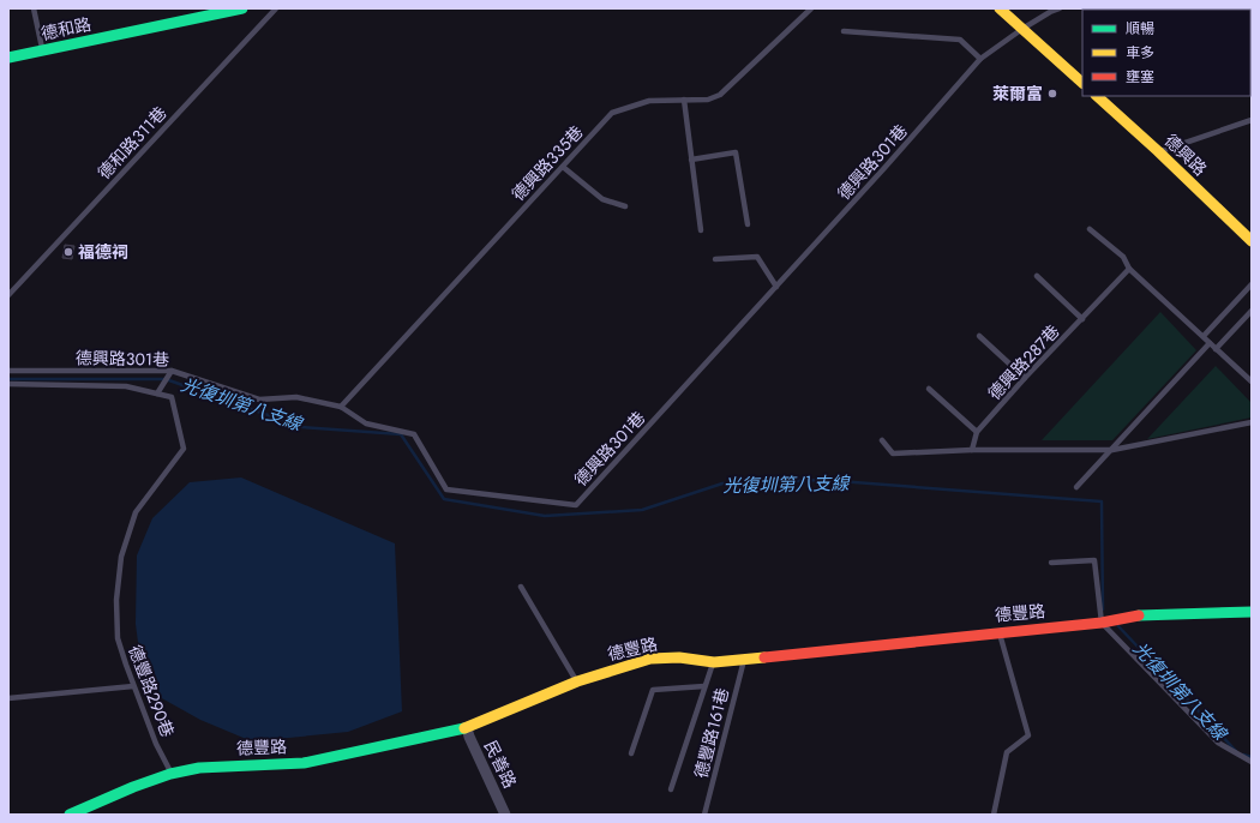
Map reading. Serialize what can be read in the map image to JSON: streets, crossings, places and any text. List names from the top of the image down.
{
  "streets": {
    "street": [
      "德和路",
      "德興路",
      "德豐路",
      "民善路"
    ],
    "lane": [
      "德和路311巷",
      "德興路301巷",
      "德興路335巷",
      "德興路287巷",
      "德豐路290巷",
      "德豐路161巷"
    ]
  },
  "crossings": [
    ["德興路301巷", "德興路335巷"],
    ["德豐路", "德豐路290巷"],
    ["德豐路", "德豐路161巷"],
    ["德豐路", "民善路"]
  ],
  "water": ["光復圳第八支線"],
  "places": ["萊爾富", "福德祠"],
  "legend": ["順暢", "車多", "壅塞"]
}
